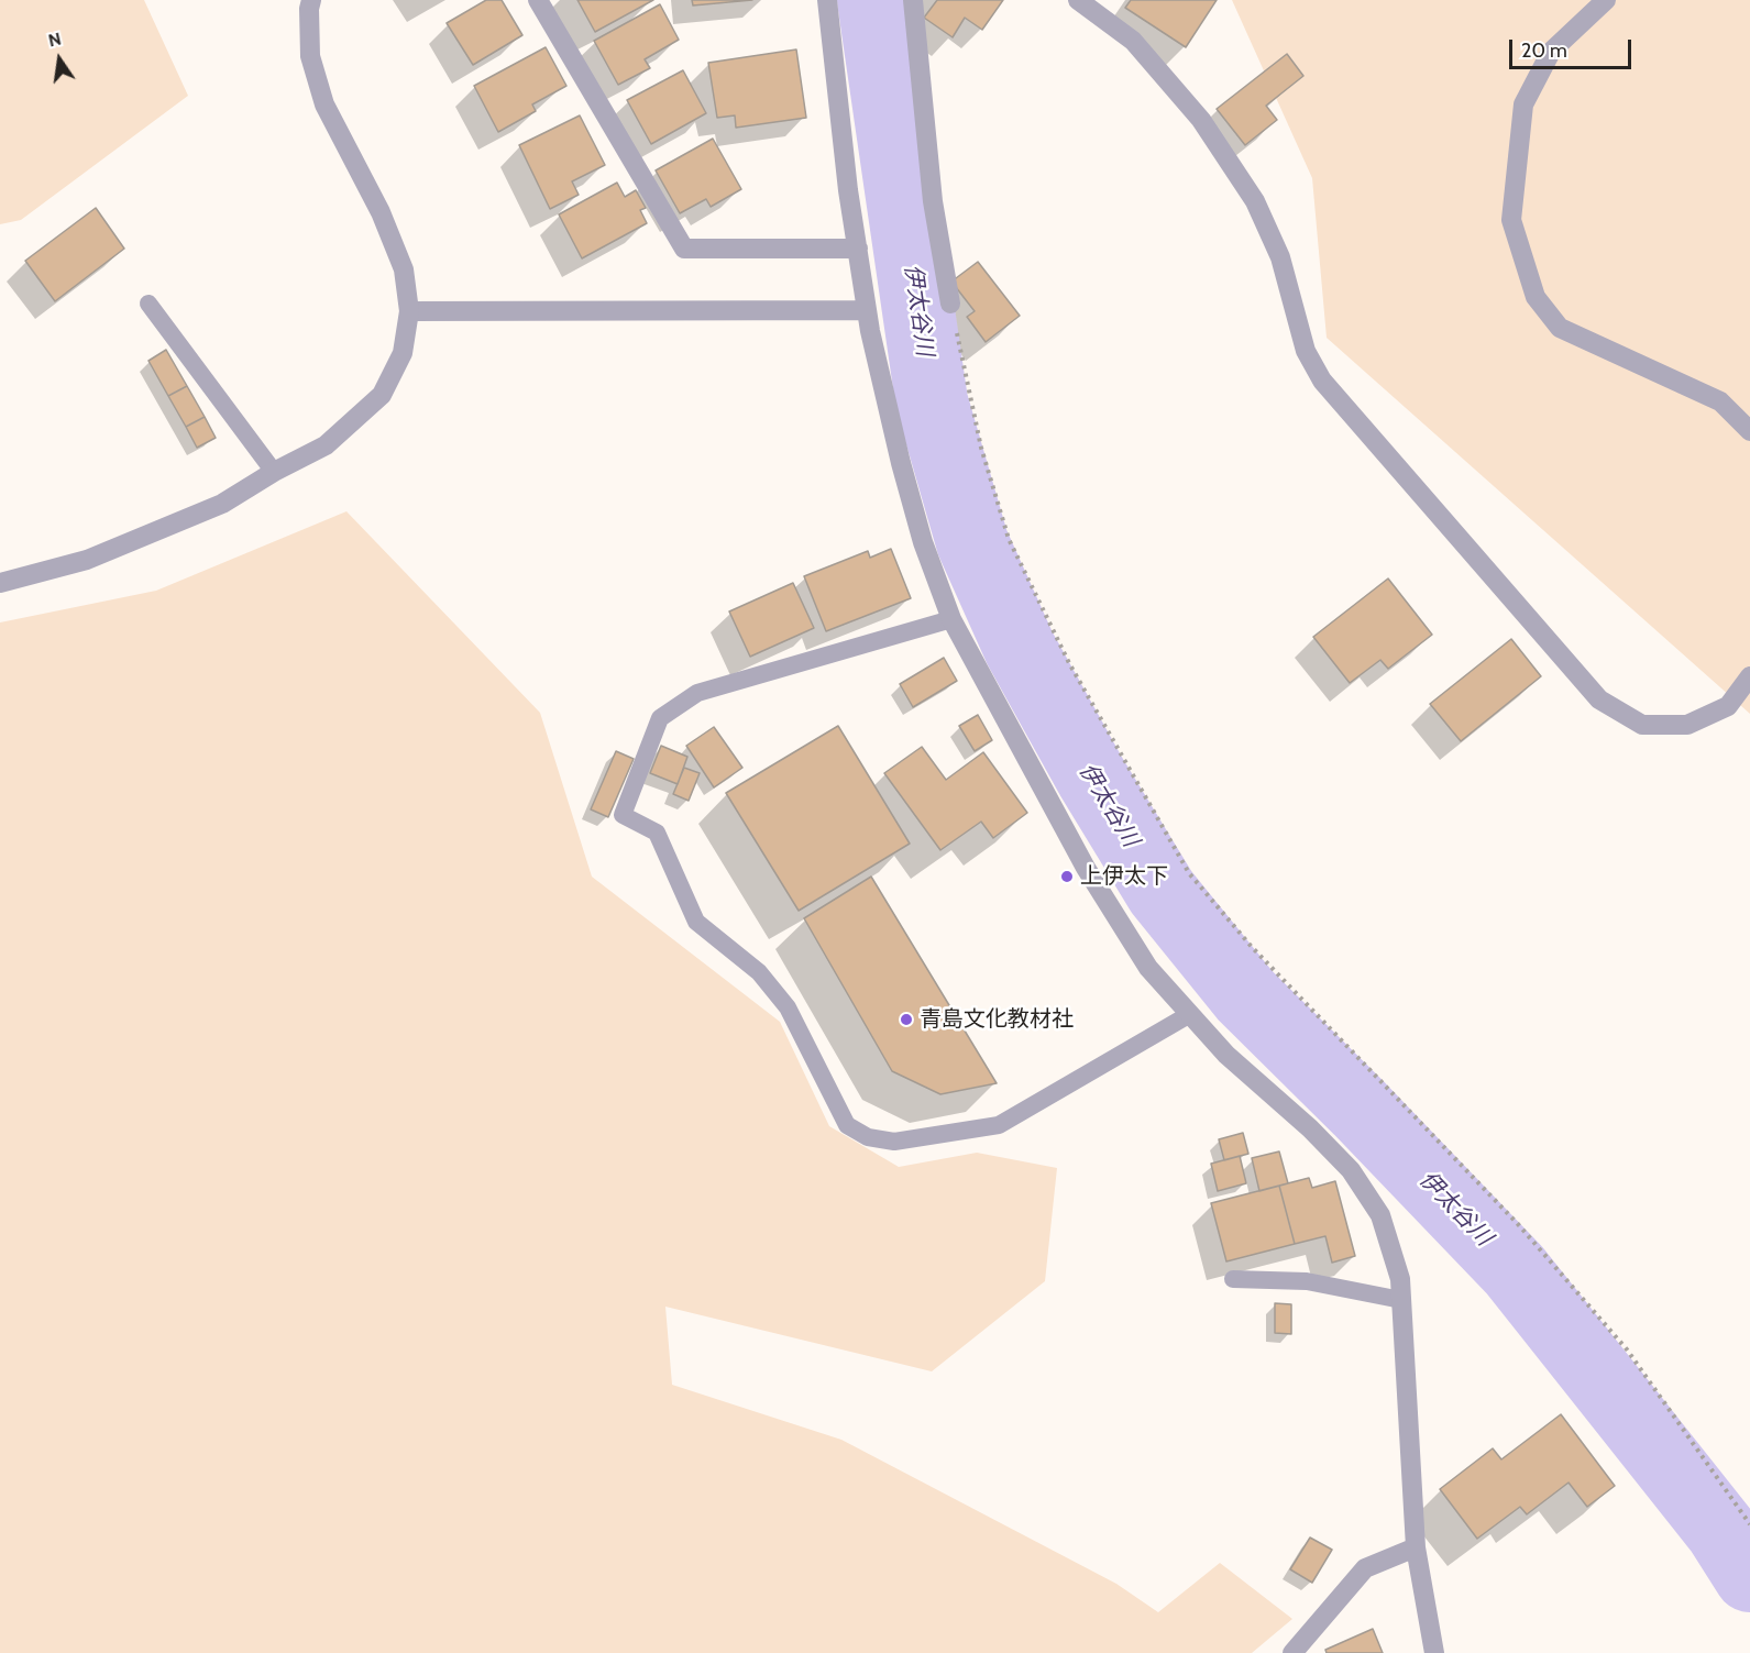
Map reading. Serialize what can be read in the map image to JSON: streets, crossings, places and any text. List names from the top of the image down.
{
  "water": ["伊太谷川"],
  "places": ["上伊太下", "青島文化教材社"],
  "scale_bar": "20 m",
  "north": "top"
}
